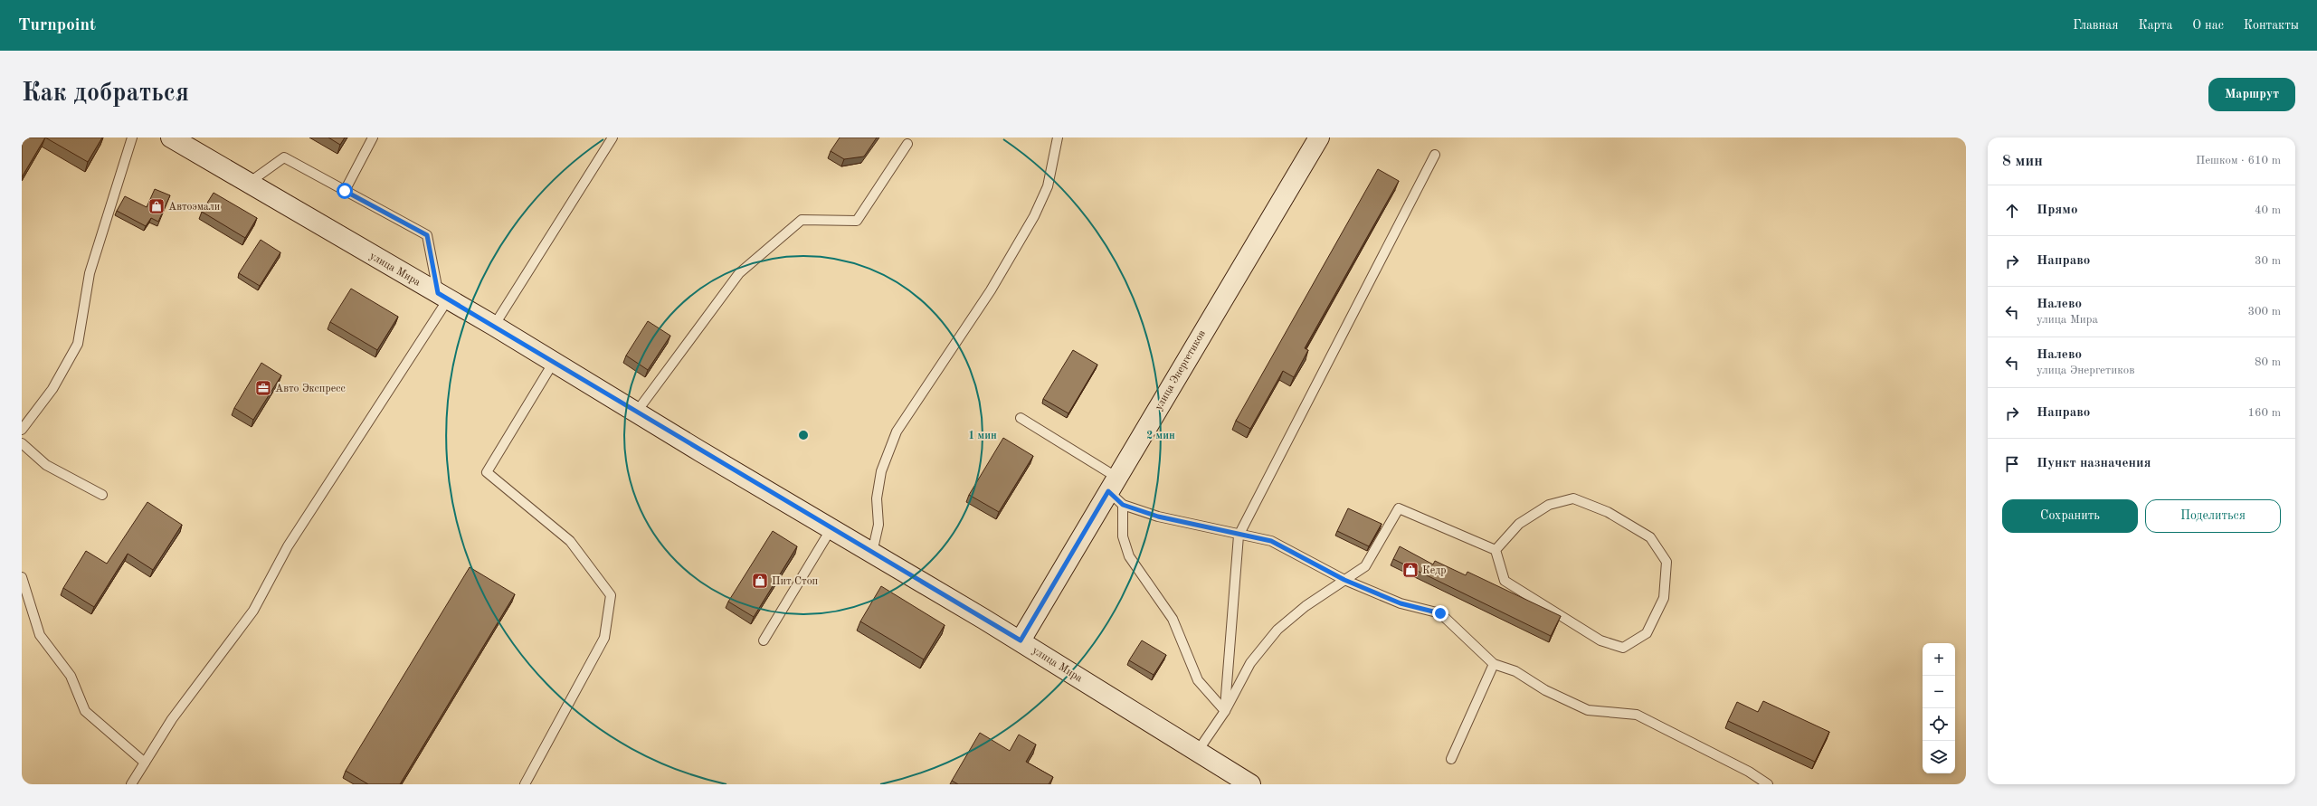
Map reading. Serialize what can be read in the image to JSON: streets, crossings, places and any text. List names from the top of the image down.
{
  "streets": {
    "main road": ["улица Мира", "улица Энергетиков"]
  },
  "crossings": [
    ["улица Мира", "улица Энергетиков"]
  ],
  "places": {
    "shop": ["Автоэмали", "Кедр", "Пит Стоп"],
    "office": ["Авто Экспресс"]
  },
  "page": {
    "header": "Turnpoint",
    "nav": [
      "Главная",
      "Карта",
      "О нас",
      "Контакты"
    ],
    "buttons": [
      "Маршрут",
      ["Сохранить", "Поделиться"]
    ],
    "title": "Как добраться",
    "heading": ["8 мин", "Пешком · 610 m"],
    "list": [
      ["Прямо", "40 m"],
      ["Направо", "30 m"],
      ["Налево", "улица Мира", "300 m"],
      ["Налево", "улица Энергетиков", "80 m"],
      ["Направо", "160 m"],
      "Пункт назначения"
    ],
    "map_buttons": ["+", "−"]
  },
  "rings": ["1 мин", "2 мин"]
}
